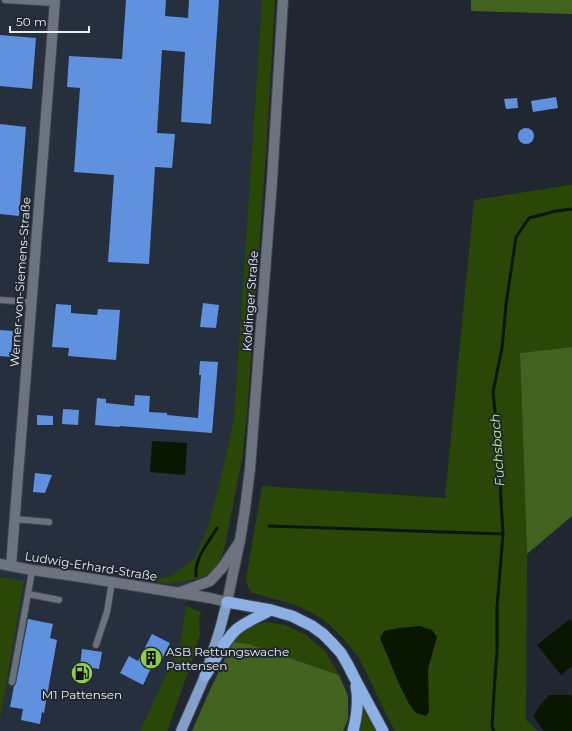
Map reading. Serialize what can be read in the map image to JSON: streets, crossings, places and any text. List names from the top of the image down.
{
  "streets": {
    "street": ["Werner-von-Siemens-Straße", "Koldinger Straße", "Ludwig-Erhard-Straße"]
  },
  "crossings": [
    ["Werner-von-Siemens-Straße", "Ludwig-Erhard-Straße"],
    ["Koldinger Straße", "Ludwig-Erhard-Straße"]
  ],
  "water": ["Fuchsbach"],
  "places": {
    "building": ["ASB Rettungswache Pattensen"],
    "fuel station": ["M1 Pattensen"]
  },
  "scale_bar": "50 m"
}
